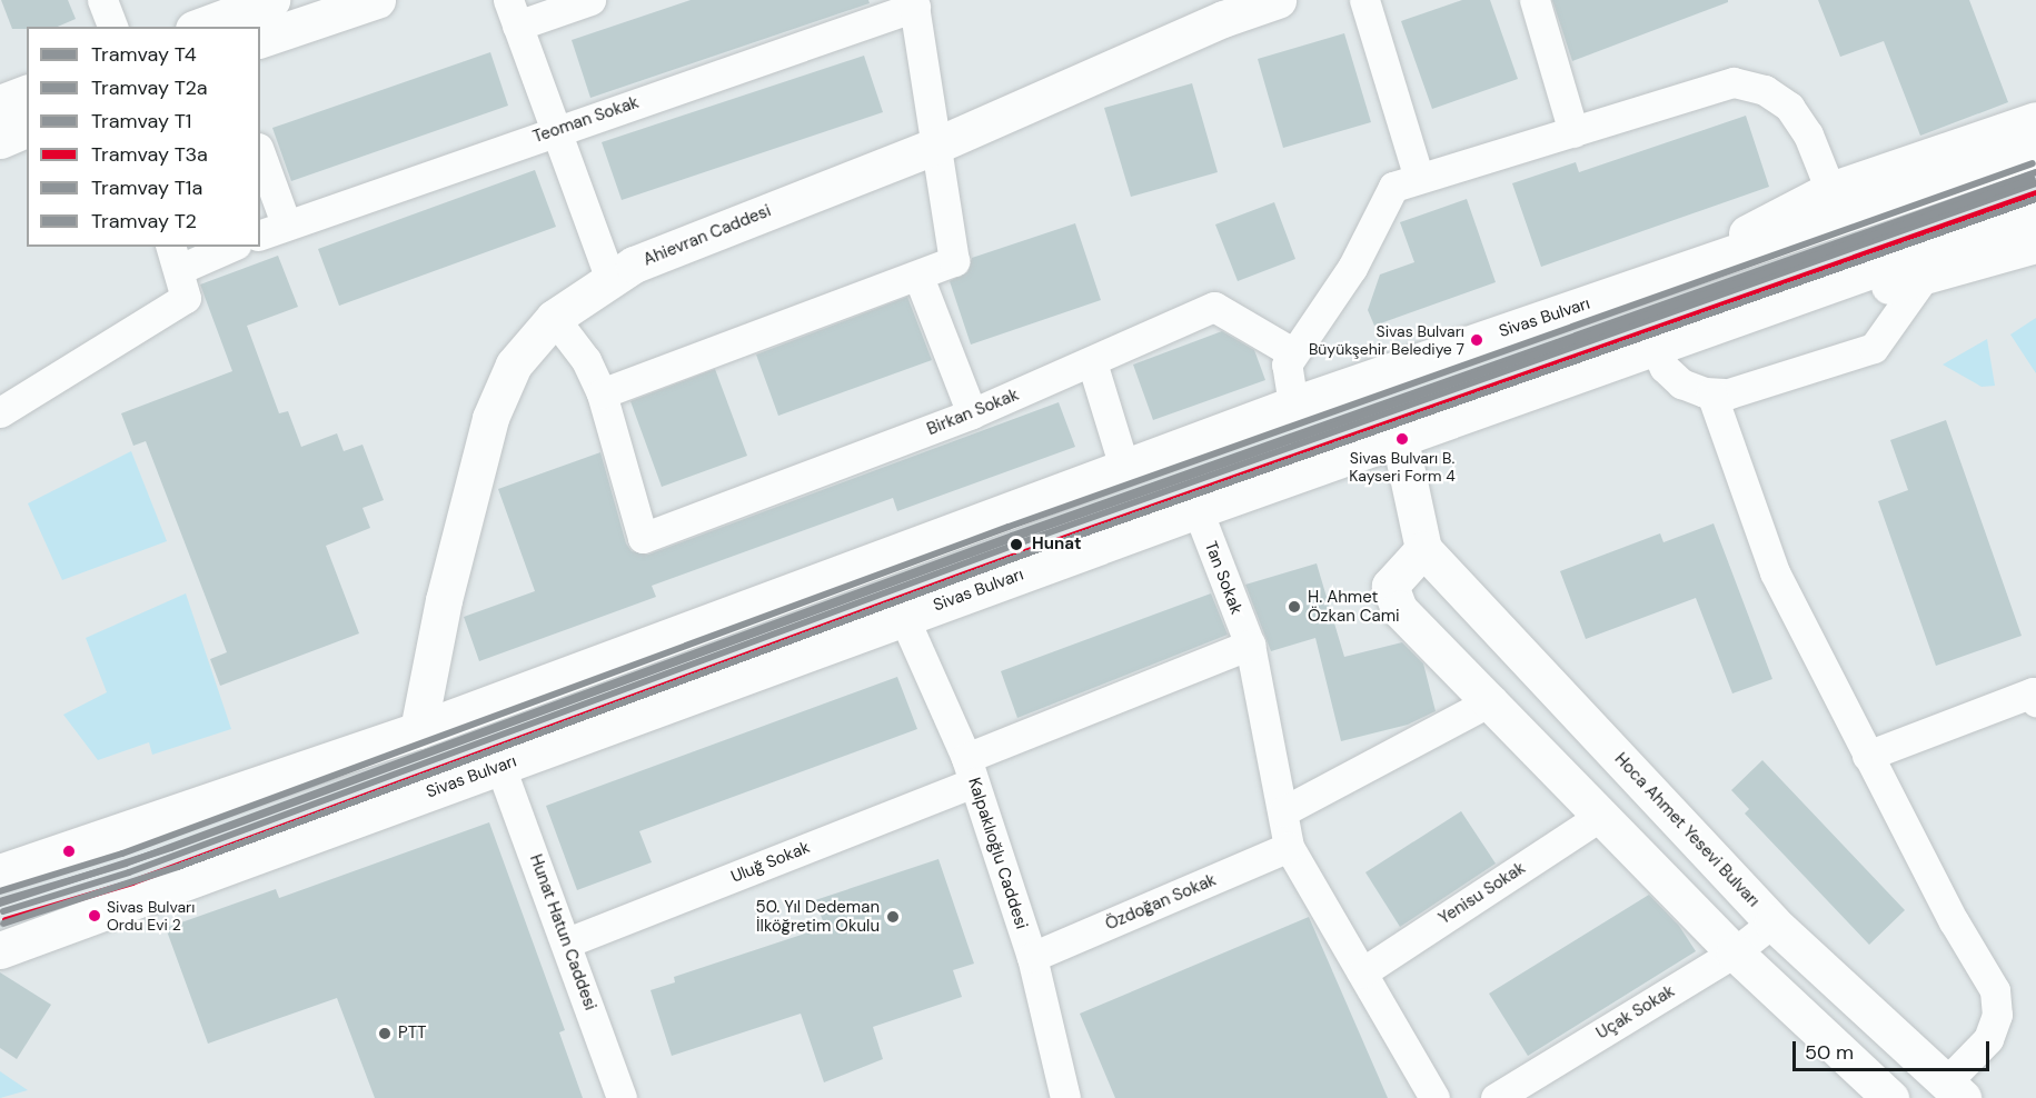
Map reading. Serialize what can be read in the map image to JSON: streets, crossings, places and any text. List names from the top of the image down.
{
  "streets": {
    "main road": ["Ahievran Caddesi", "Sivas Bulvarı", "Hoca Ahmet Yesevi Bulvarı"],
    "street": [
      "Teoman Sokak",
      "Birkan Sokak",
      "Tan Sokak",
      "Kalpaklıoğlu Caddesi",
      "Uluğ Sokak",
      "Yenisu Sokak",
      "Özdoğan Sokak",
      "Hunat Hatun Caddesi",
      "Uçak Sokak"
    ]
  },
  "crossings": [
    ["Ahievran Caddesi", "Sivas Bulvarı"],
    ["Sivas Bulvarı", "Tan Sokak"],
    ["Sivas Bulvarı", "Kalpaklıoğlu Caddesi"],
    ["Sivas Bulvarı", "Hunat Hatun Caddesi"],
    ["Tan Sokak", "Uluğ Sokak"],
    ["Tan Sokak", "Yenisu Sokak"],
    ["Tan Sokak", "Özdoğan Sokak"],
    ["Hoca Ahmet Yesevi Bulvarı", "Uçak Sokak"],
    ["Kalpaklıoğlu Caddesi", "Uluğ Sokak"],
    ["Kalpaklıoğlu Caddesi", "Özdoğan Sokak"],
    ["Uluğ Sokak", "Hunat Hatun Caddesi"]
  ],
  "places": [
    "Sivas Bulvarı Büyükşehir Belediye 7",
    "Sivas Bulvarı B. Kayseri Form 4",
    "Hunat",
    "H. Ahmet Özkan Cami",
    "Sivas Bulvarı Ordu Evi 2",
    "50. Yıl Dedeman İlköğretim Okulu",
    "PTT"
  ],
  "lines": [
    "tram line T1",
    "tram line T4",
    "tram line T2",
    "tram line T2a",
    "tram line T3a",
    "tram line T1a"
  ],
  "legend": [
    "Tramvay T4",
    "Tramvay T2a",
    "Tramvay T1",
    "Tramvay T3a",
    "Tramvay T1a",
    "Tramvay T2"
  ],
  "scale_bar": "50 m"
}
